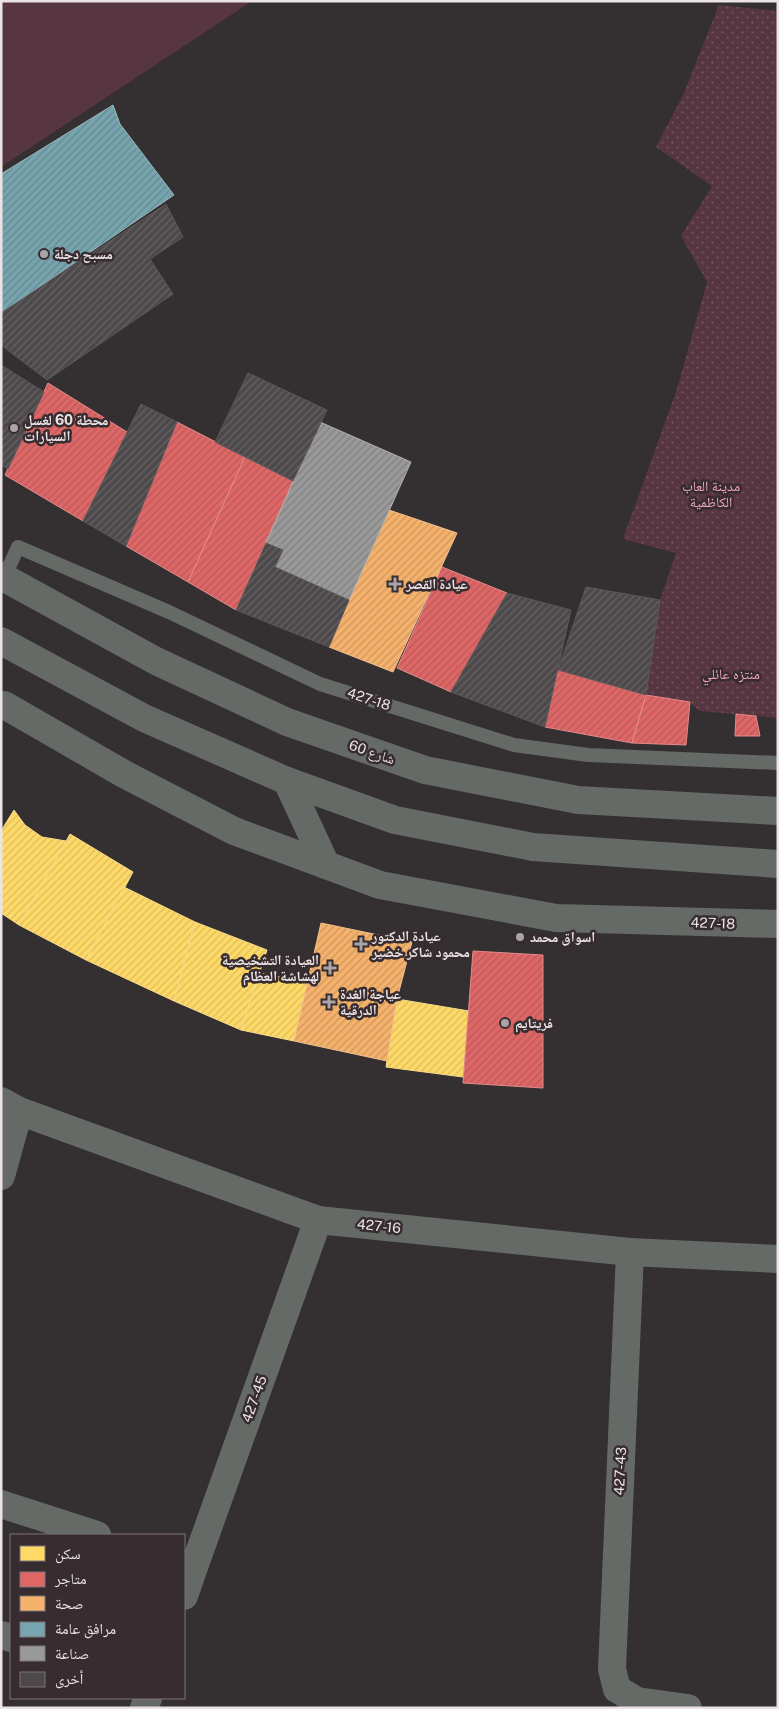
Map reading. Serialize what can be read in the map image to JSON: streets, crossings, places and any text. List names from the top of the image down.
{
  "streets": {
    "street": [
      "427-18",
      "شارع 60",
      "427-16",
      "427-45",
      "427-43"
    ]
  },
  "crossings": [
    ["427-18", "شارع 60"],
    ["427-16", "427-45"],
    ["427-16", "427-43"]
  ],
  "parks": ["مدينة العاب الكاظمية", "منتزه عائلي"],
  "places": {
    "other": [
      "مسبح دجلة",
      "محطة 60 لغسل السيارات",
      "اسواق محمد",
      "فريتايم"
    ],
    "health": [
      "عيادة القصر",
      "عيادة الدكتور محمود شاكر خضير",
      "العيادة التشخيصية لهشاشة العظام",
      "عياجة الغدة الدرقية"
    ]
  },
  "legend": [
    "سكن",
    "متاجر",
    "صحة",
    "مرافق عامة",
    "صناعة",
    "أخرى"
  ]
}
